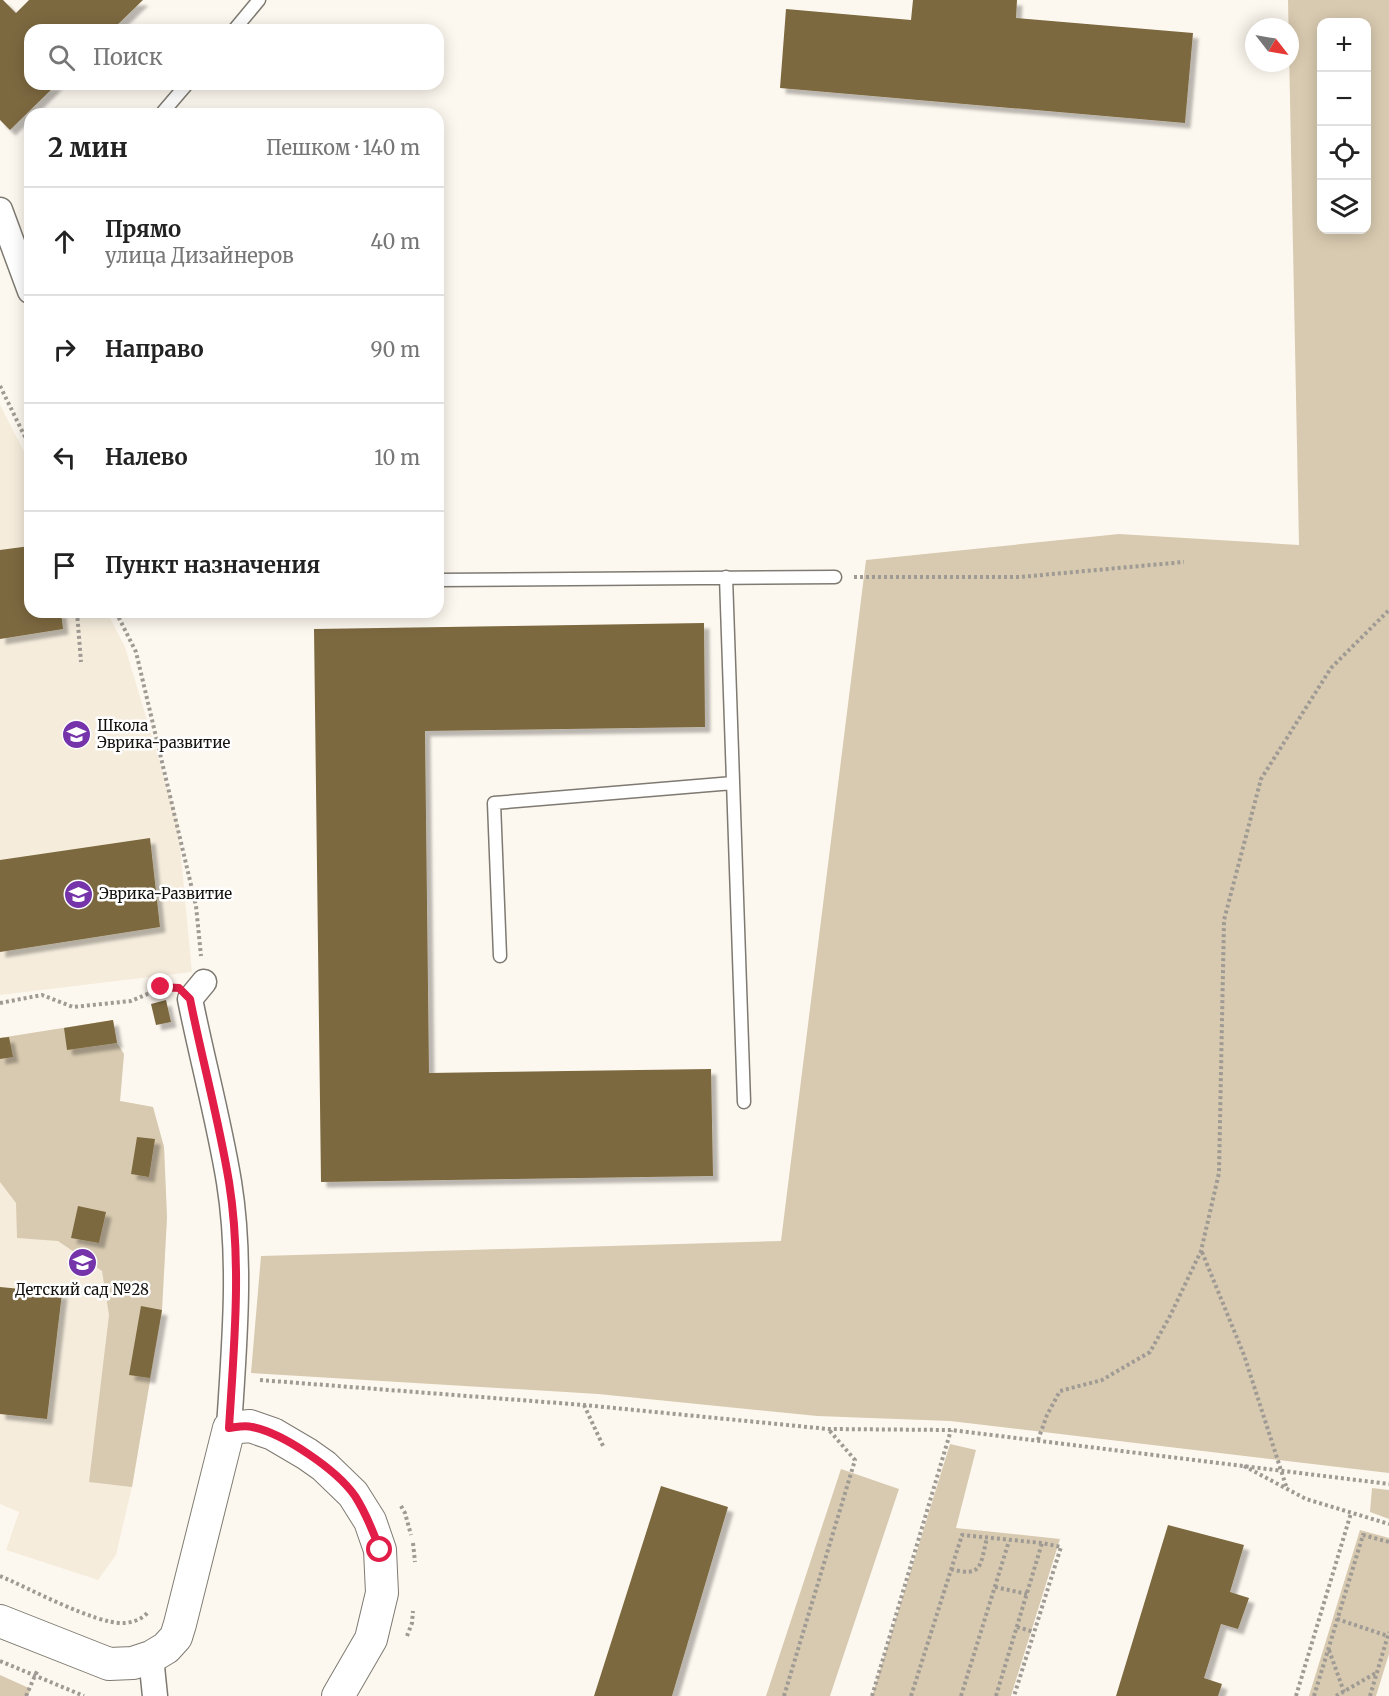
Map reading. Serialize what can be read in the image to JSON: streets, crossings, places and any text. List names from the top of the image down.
{
  "places": {
    "school or university": ["Школа Эврика-развитие", "Эврика-Развитие", "Детский сад №28"]
  },
  "north": "bottom right",
  "page": {
    "map_buttons": ["+", "−"],
    "search": "Поиск",
    "heading": ["2 мин", "Пешком · 140 m"],
    "list": [
      ["Прямо", "улица Дизайнеров", "40 m"],
      ["Направо", "90 m"],
      ["Налево", "10 m"],
      "Пункт назначения"
    ]
  }
}
